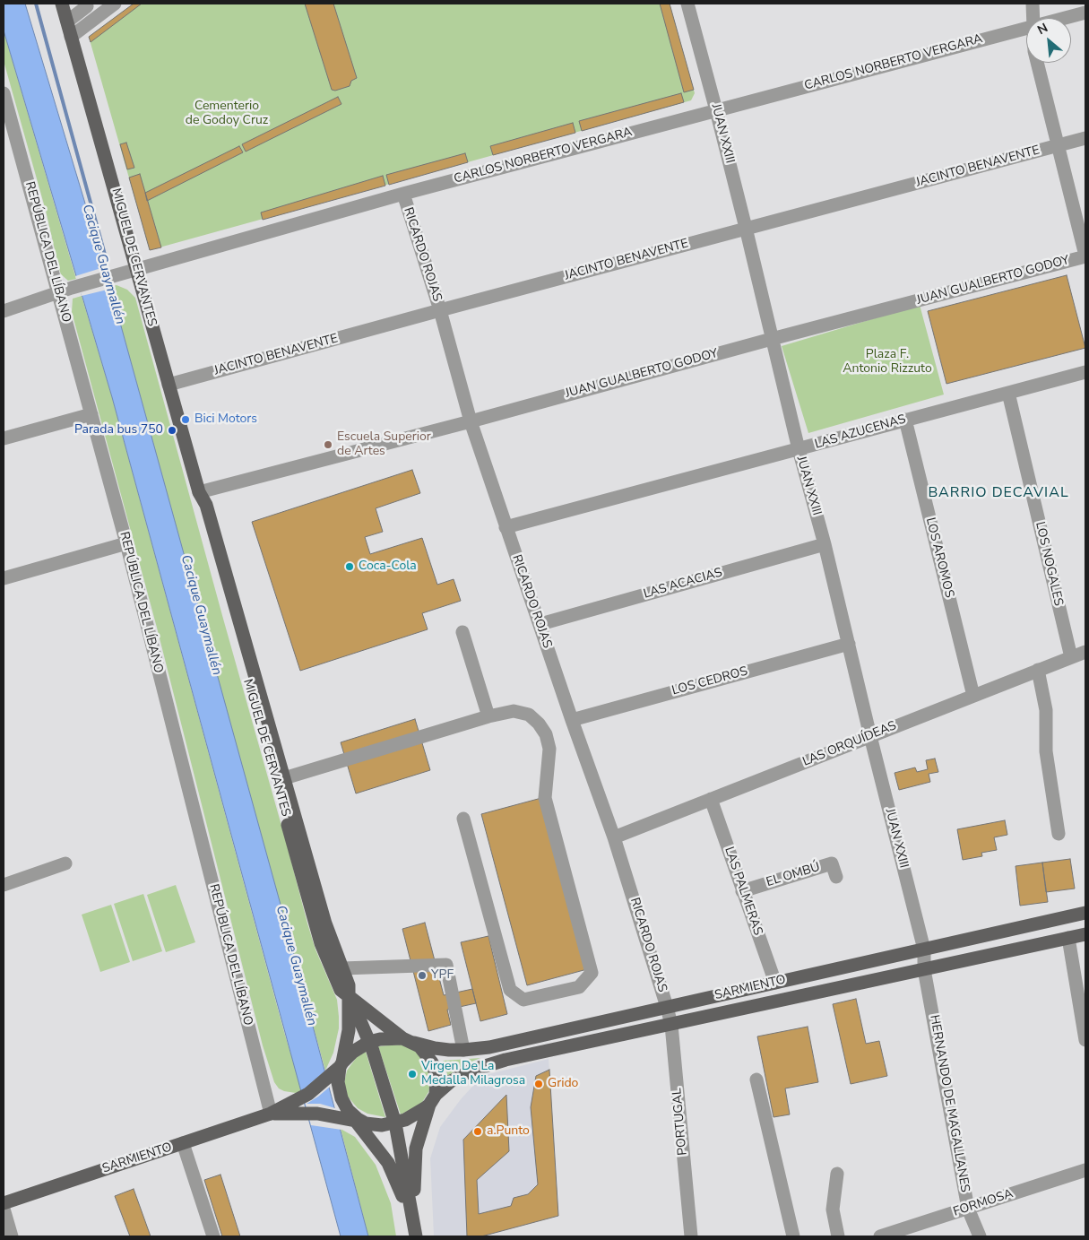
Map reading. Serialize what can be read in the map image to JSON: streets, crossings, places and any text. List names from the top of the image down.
{
  "streets": {
    "main road": ["MIGUEL DE CERVANTES", "SARMIENTO"],
    "street": [
      "CARLOS NORBERTO VERGARA",
      "JUAN XXIII",
      "JACINTO BENAVENTE",
      "REPÚBLICA DEL LÍBANO",
      "RICARDO ROJAS",
      "JUAN GUALBERTO GODOY",
      "LAS AZUCENAS",
      "LOS AROMOS",
      "LOS NOGALES",
      "LAS ACACIAS",
      "LOS CEDROS",
      "LAS ORQUÍDEAS",
      "EL OMBÚ",
      "LAS PALMERAS",
      "HERNANDO DE MAGALLANES",
      "PORTUGAL",
      "FORMOSA"
    ]
  },
  "crossings": [
    ["CARLOS NORBERTO VERGARA", "JUAN XXIII"],
    ["CARLOS NORBERTO VERGARA", "REPÚBLICA DEL LÍBANO"],
    ["CARLOS NORBERTO VERGARA", "RICARDO ROJAS"],
    ["CARLOS NORBERTO VERGARA", "MIGUEL DE CERVANTES"],
    ["JUAN XXIII", "JACINTO BENAVENTE"],
    ["JUAN XXIII", "JUAN GUALBERTO GODOY"],
    ["JUAN XXIII", "LAS AZUCENAS"],
    ["JUAN XXIII", "LAS ACACIAS"],
    ["JUAN XXIII", "LOS CEDROS"],
    ["JUAN XXIII", "LAS ORQUÍDEAS"],
    ["JUAN XXIII", "SARMIENTO"],
    ["JUAN XXIII", "HERNANDO DE MAGALLANES"],
    ["JACINTO BENAVENTE", "RICARDO ROJAS"],
    ["JACINTO BENAVENTE", "MIGUEL DE CERVANTES"],
    ["REPÚBLICA DEL LÍBANO", "SARMIENTO"],
    ["RICARDO ROJAS", "JUAN GUALBERTO GODOY"],
    ["RICARDO ROJAS", "LAS AZUCENAS"],
    ["RICARDO ROJAS", "LAS ACACIAS"],
    ["RICARDO ROJAS", "LOS CEDROS"],
    ["RICARDO ROJAS", "LAS ORQUÍDEAS"],
    ["RICARDO ROJAS", "SARMIENTO"],
    ["RICARDO ROJAS", "PORTUGAL"],
    ["MIGUEL DE CERVANTES", "JUAN GUALBERTO GODOY"],
    ["MIGUEL DE CERVANTES", "SARMIENTO"],
    ["LAS AZUCENAS", "LOS AROMOS"],
    ["LAS AZUCENAS", "LOS NOGALES"],
    ["LOS AROMOS", "LAS ORQUÍDEAS"],
    ["LOS NOGALES", "LAS ORQUÍDEAS"],
    ["LAS ORQUÍDEAS", "LAS PALMERAS"],
    ["EL OMBÚ", "LAS PALMERAS"],
    ["LAS PALMERAS", "SARMIENTO"],
    ["SARMIENTO", "HERNANDO DE MAGALLANES"],
    ["SARMIENTO", "PORTUGAL"],
    ["HERNANDO DE MAGALLANES", "FORMOSA"]
  ],
  "districts": ["BARRIO DECAVIAL"],
  "water": ["Cacique Guaymallén"],
  "parks": ["Cementerio de Godoy Cruz", "Plaza F. Antonio Rizzuto"],
  "places": [
    "Bici Motors",
    "Parada bus 750",
    "Escuela Superior de Artes",
    "Coca-Cola",
    "YPF",
    "Virgen De La Medalla Milagrosa",
    "Grido",
    "a.Punto"
  ],
  "north": "top left"
}
